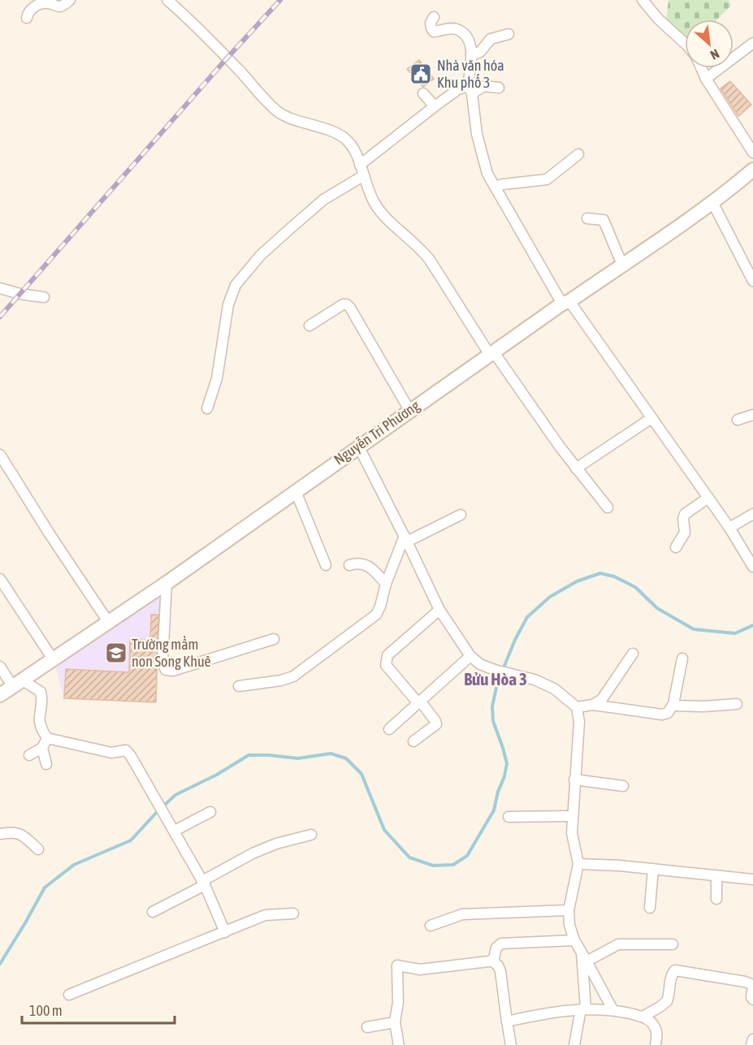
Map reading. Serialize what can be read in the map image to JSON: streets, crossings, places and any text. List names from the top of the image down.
{
  "streets": {
    "main road": ["Nguyễn Tri Phương"]
  },
  "districts": ["Bửu Hòa 3"],
  "places": {
    "public building": ["Nhà văn hóa Khu phố 3"],
    "school or university": ["Trường mầm non Song Khuê"]
  },
  "scale_bar": "100 m",
  "north": "bottom right"
}
